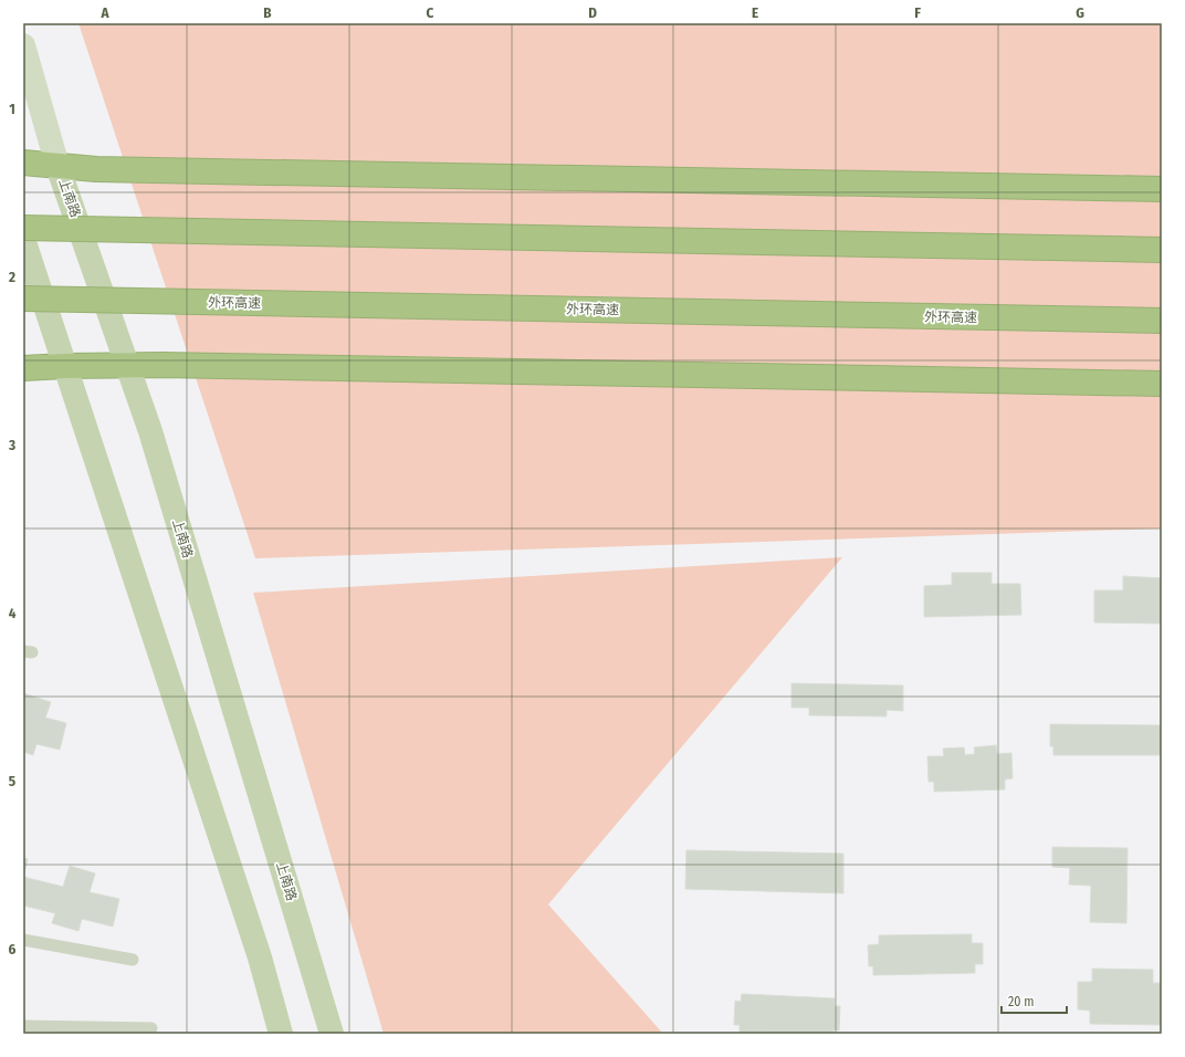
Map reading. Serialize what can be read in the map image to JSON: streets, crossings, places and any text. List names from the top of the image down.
{
  "streets": {
    "highway": ["外环高速"],
    "main road": ["上南路"]
  },
  "scale_bar": "20 m",
  "grid": {
    "columns": [
      "A",
      "B",
      "C",
      "D",
      "E",
      "F",
      "G"
    ],
    "rows": [
      "1",
      "2",
      "3",
      "4",
      "5",
      "6"
    ]
  }
}
